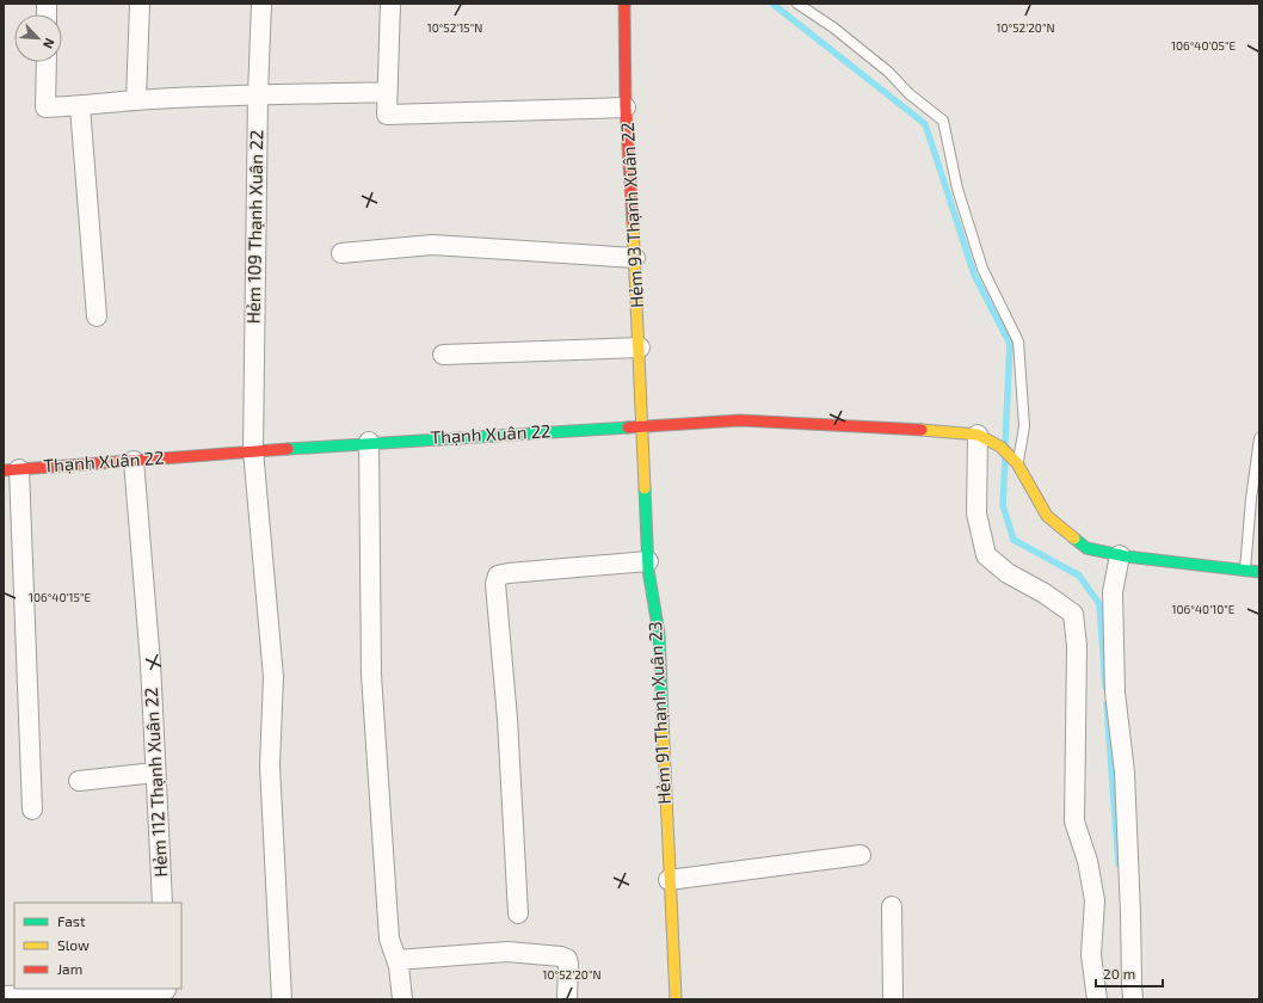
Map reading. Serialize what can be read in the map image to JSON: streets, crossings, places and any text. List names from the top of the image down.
{
  "streets": {
    "street": [
      "Hẻm 93 Thạnh Xuân 22",
      "Hẻm 109 Thạnh Xuân 22",
      "Thạnh Xuân 22",
      "Hẻm 91 Thạnh Xuân 23",
      "Hẻm 112 Thạnh Xuân 22"
    ]
  },
  "crossings": [
    ["Hẻm 93 Thạnh Xuân 22", "Thạnh Xuân 22"],
    ["Hẻm 93 Thạnh Xuân 22", "Hẻm 91 Thạnh Xuân 23"],
    ["Hẻm 109 Thạnh Xuân 22", "Thạnh Xuân 22"],
    ["Thạnh Xuân 22", "Hẻm 91 Thạnh Xuân 23"],
    ["Thạnh Xuân 22", "Hẻm 112 Thạnh Xuân 22"]
  ],
  "legend": ["Fast", "Slow", "Jam"],
  "scale_bar": "20 m",
  "north": "bottom right",
  "coordinates": [
    "10°52'15\"N",
    "10°52'20\"N",
    "106°40'05\"E",
    "106°40'15\"E",
    "106°40'10\"E"
  ]
}
